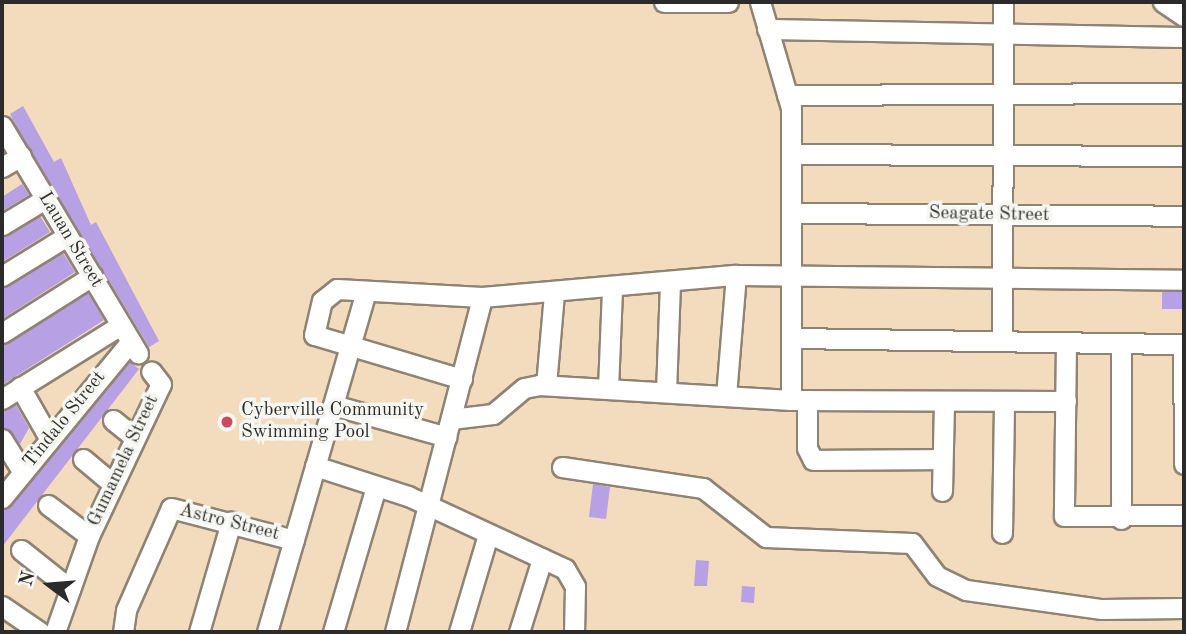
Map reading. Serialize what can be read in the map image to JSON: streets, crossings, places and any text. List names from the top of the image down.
{
  "streets": {
    "street": [
      "Seagate Street",
      "Lauan Street",
      "Tindalo Street",
      "Gumamela Street",
      "Astro Street"
    ]
  },
  "crossings": [
    ["Lauan Street", "Tindalo Street"]
  ],
  "places": ["Cyberville Community Swimming Pool"],
  "north": "left"
}
